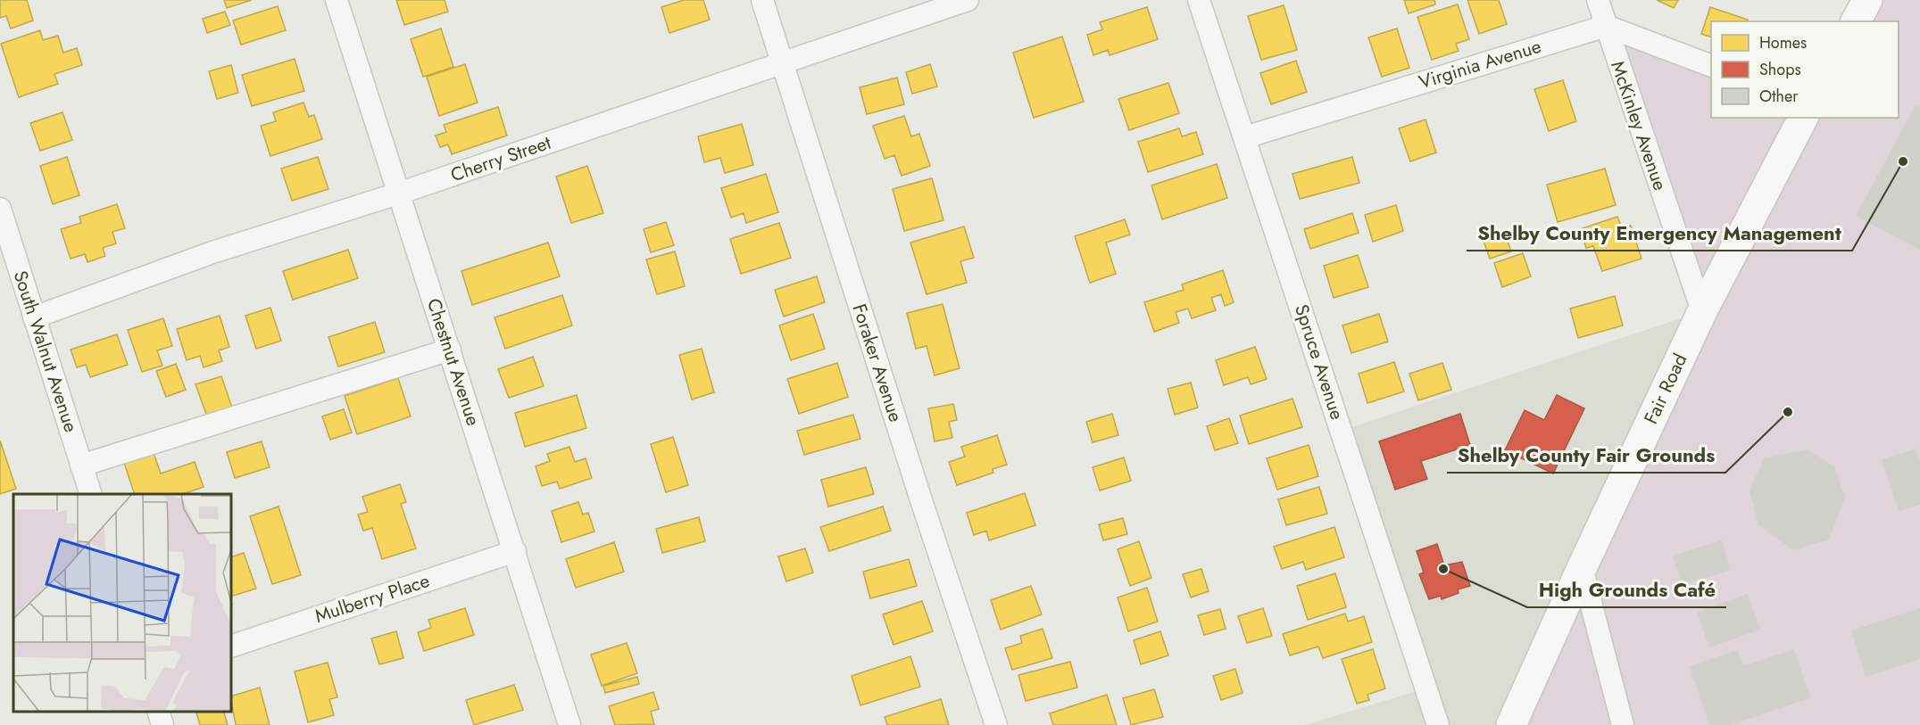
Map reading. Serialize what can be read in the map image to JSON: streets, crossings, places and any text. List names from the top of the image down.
{
  "streets": {
    "main road": ["Fair Road"],
    "street": [
      "Virginia Avenue",
      "McKinley Avenue",
      "Cherry Street",
      "South Walnut Avenue",
      "Chestnut Avenue",
      "Spruce Avenue",
      "Foraker Avenue",
      "Mulberry Place"
    ]
  },
  "crossings": [
    ["Virginia Avenue", "McKinley Avenue"],
    ["Virginia Avenue", "Spruce Avenue"],
    ["McKinley Avenue", "Fair Road"],
    ["Cherry Street", "South Walnut Avenue"],
    ["Cherry Street", "Chestnut Avenue"],
    ["Cherry Street", "Foraker Avenue"],
    ["Chestnut Avenue", "Mulberry Place"]
  ],
  "places": ["Shelby County Emergency Management", "Shelby County Fair Grounds", "High Grounds Café"],
  "legend": ["Homes", "Shops", "Other"]
}
